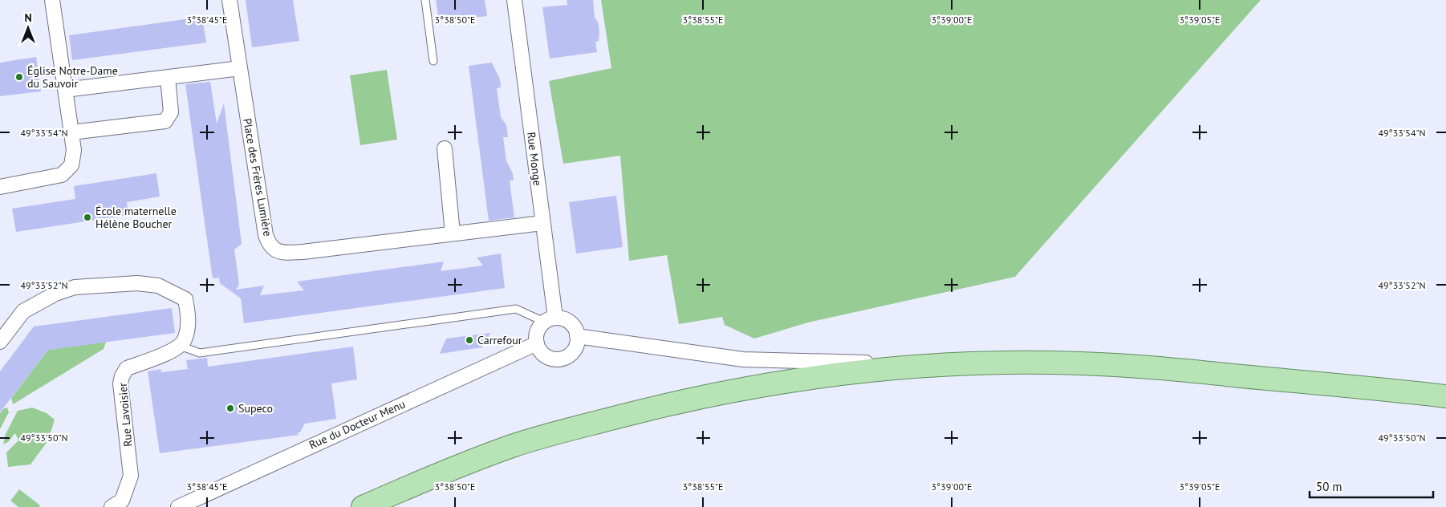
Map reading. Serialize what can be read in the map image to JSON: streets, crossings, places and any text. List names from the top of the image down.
{
  "streets": {
    "street": [
      "Rue Monge",
      "Place des Frères Lumière",
      "Rue Lavoisier",
      "Rue du Docteur Menu"
    ]
  },
  "crossings": [
    ["Rue Monge", "Place des Frères Lumière"],
    ["Rue Monge", "Rue du Docteur Menu"]
  ],
  "places": [
    "Église Notre-Dame du Sauvoir",
    "École maternelle Hélène Boucher",
    "Carrefour",
    "Supeco"
  ],
  "scale_bar": "50 m",
  "north": "top",
  "coordinates": [
    "3°38'45\"E",
    "3°38'50\"E",
    "3°38'55\"E",
    "3°39'00\"E",
    "3°39'05\"E",
    "49°33'54\"N",
    "49°33'52\"N",
    "49°33'50\"N"
  ]
}
